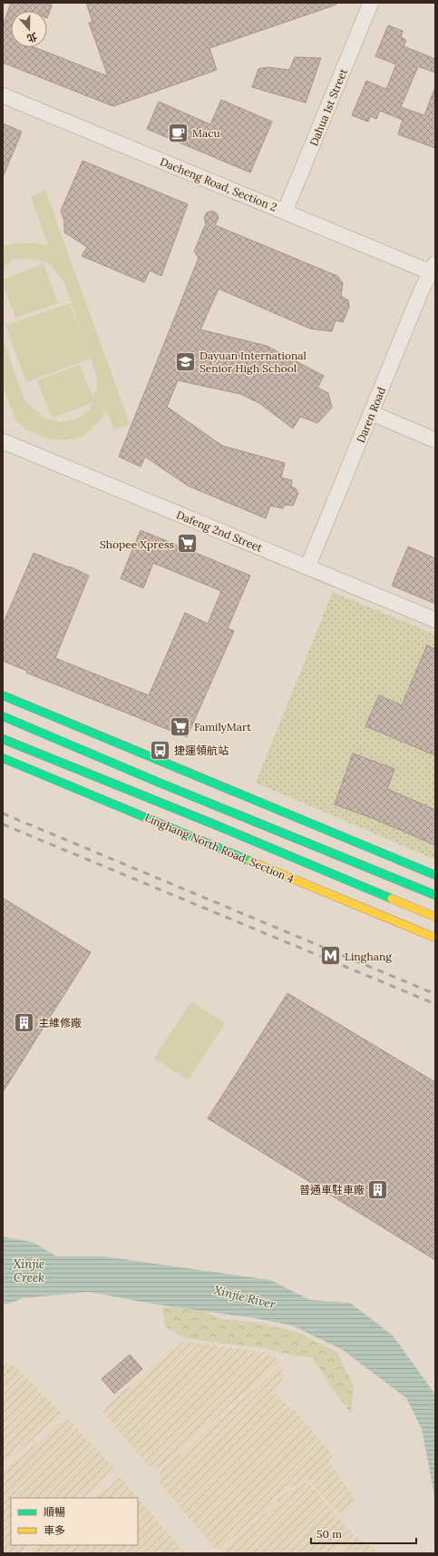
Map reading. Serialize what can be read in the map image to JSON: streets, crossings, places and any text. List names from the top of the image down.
{
  "streets": {
    "street": [
      "Dahua 1st Street",
      "Dacheng Road, Section 2",
      "Daren Road",
      "Dafeng 2nd Street",
      "Linghang North Road, Section 4"
    ]
  },
  "crossings": [
    ["Dahua 1st Street", "Dacheng Road, Section 2"],
    ["Dacheng Road, Section 2", "Daren Road"],
    ["Daren Road", "Dafeng 2nd Street"]
  ],
  "water": ["Xinjie Creek", "Xinjie River"],
  "places": {
    "cafe": ["Macu"],
    "school or university": ["Dayuan International Senior High School"],
    "supermarket": ["Shopee Xpress", "FamilyMart"],
    "bus stop": ["捷運領航站"],
    "metro station": ["Linghang"],
    "building": ["主維修廠", "普通車駐車廠"]
  },
  "legend": ["順暢", "車多"],
  "scale_bar": "50 m",
  "north": "bottom"
}
